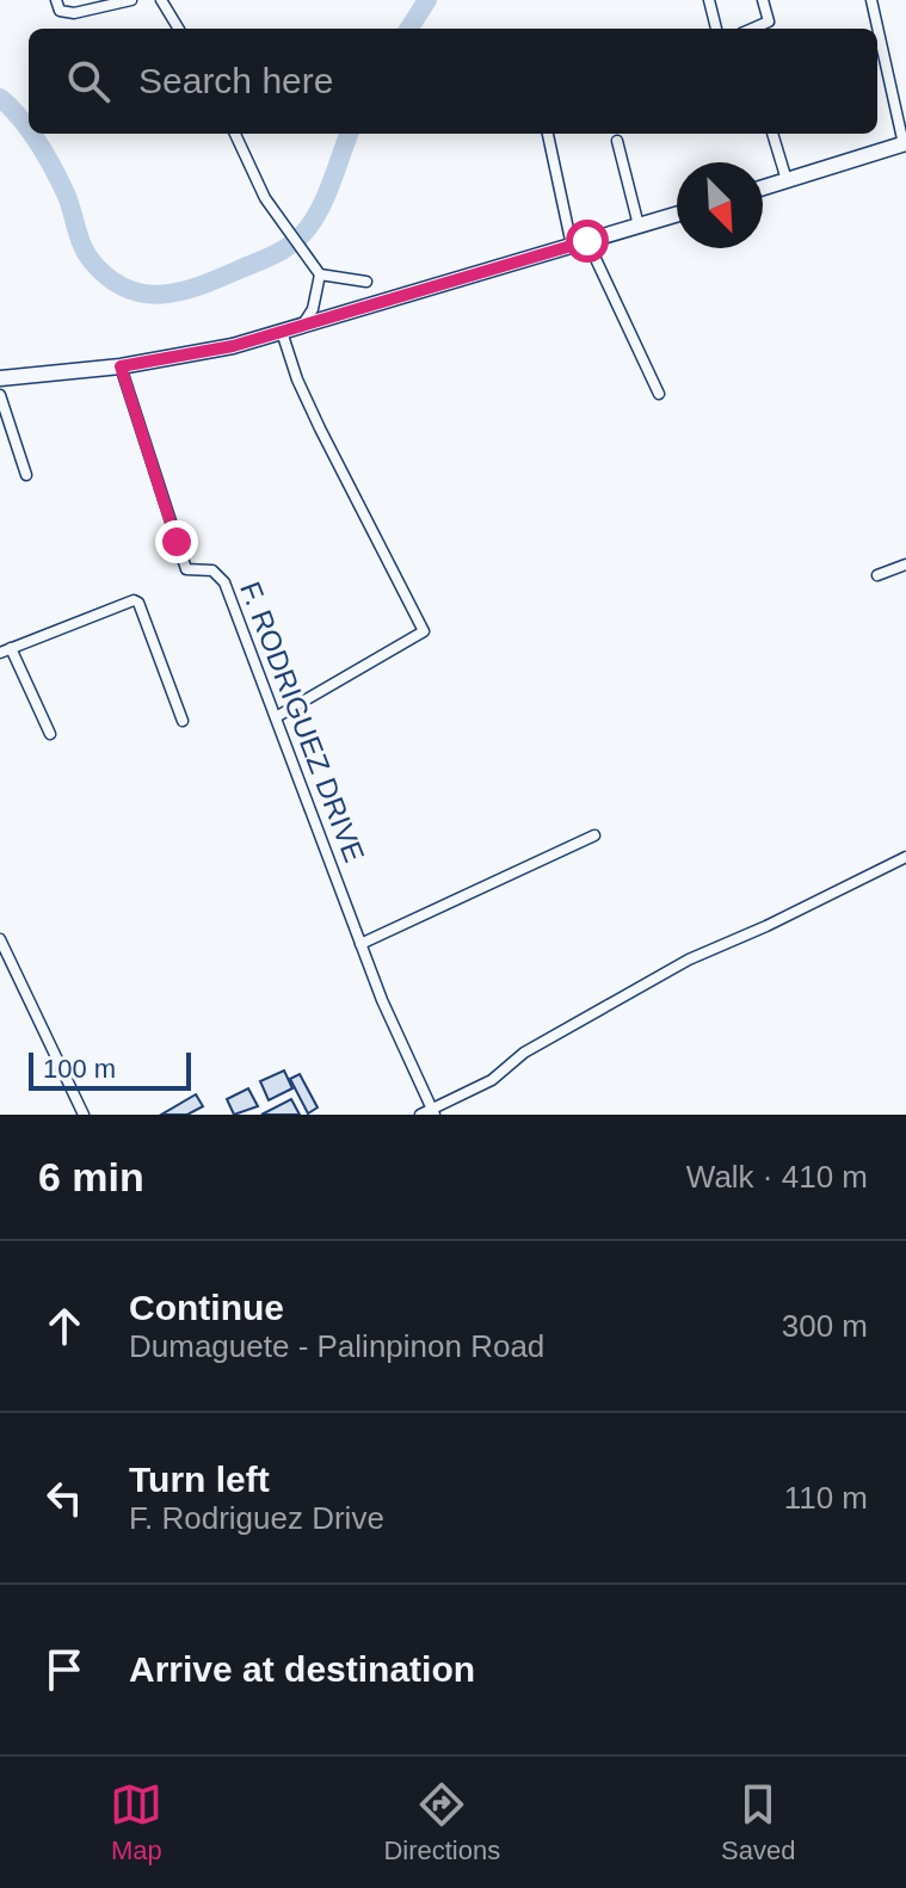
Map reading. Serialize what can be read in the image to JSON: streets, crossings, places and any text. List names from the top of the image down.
{
  "streets": {
    "street": ["F. RODRIGUEZ DRIVE"]
  },
  "scale_bar": "100 m",
  "north": "bottom right",
  "page": {
    "search": "Search here",
    "scale": "100 m",
    "heading": ["6 min", "Walk · 410 m"],
    "list": [
      ["Continue", "Dumaguete - Palinpinon Road", "300 m"],
      ["Turn left", "F. Rodriguez Drive", "110 m"],
      "Arrive at destination"
    ],
    "nav": ["Map", "Directions", "Saved"]
  }
}
